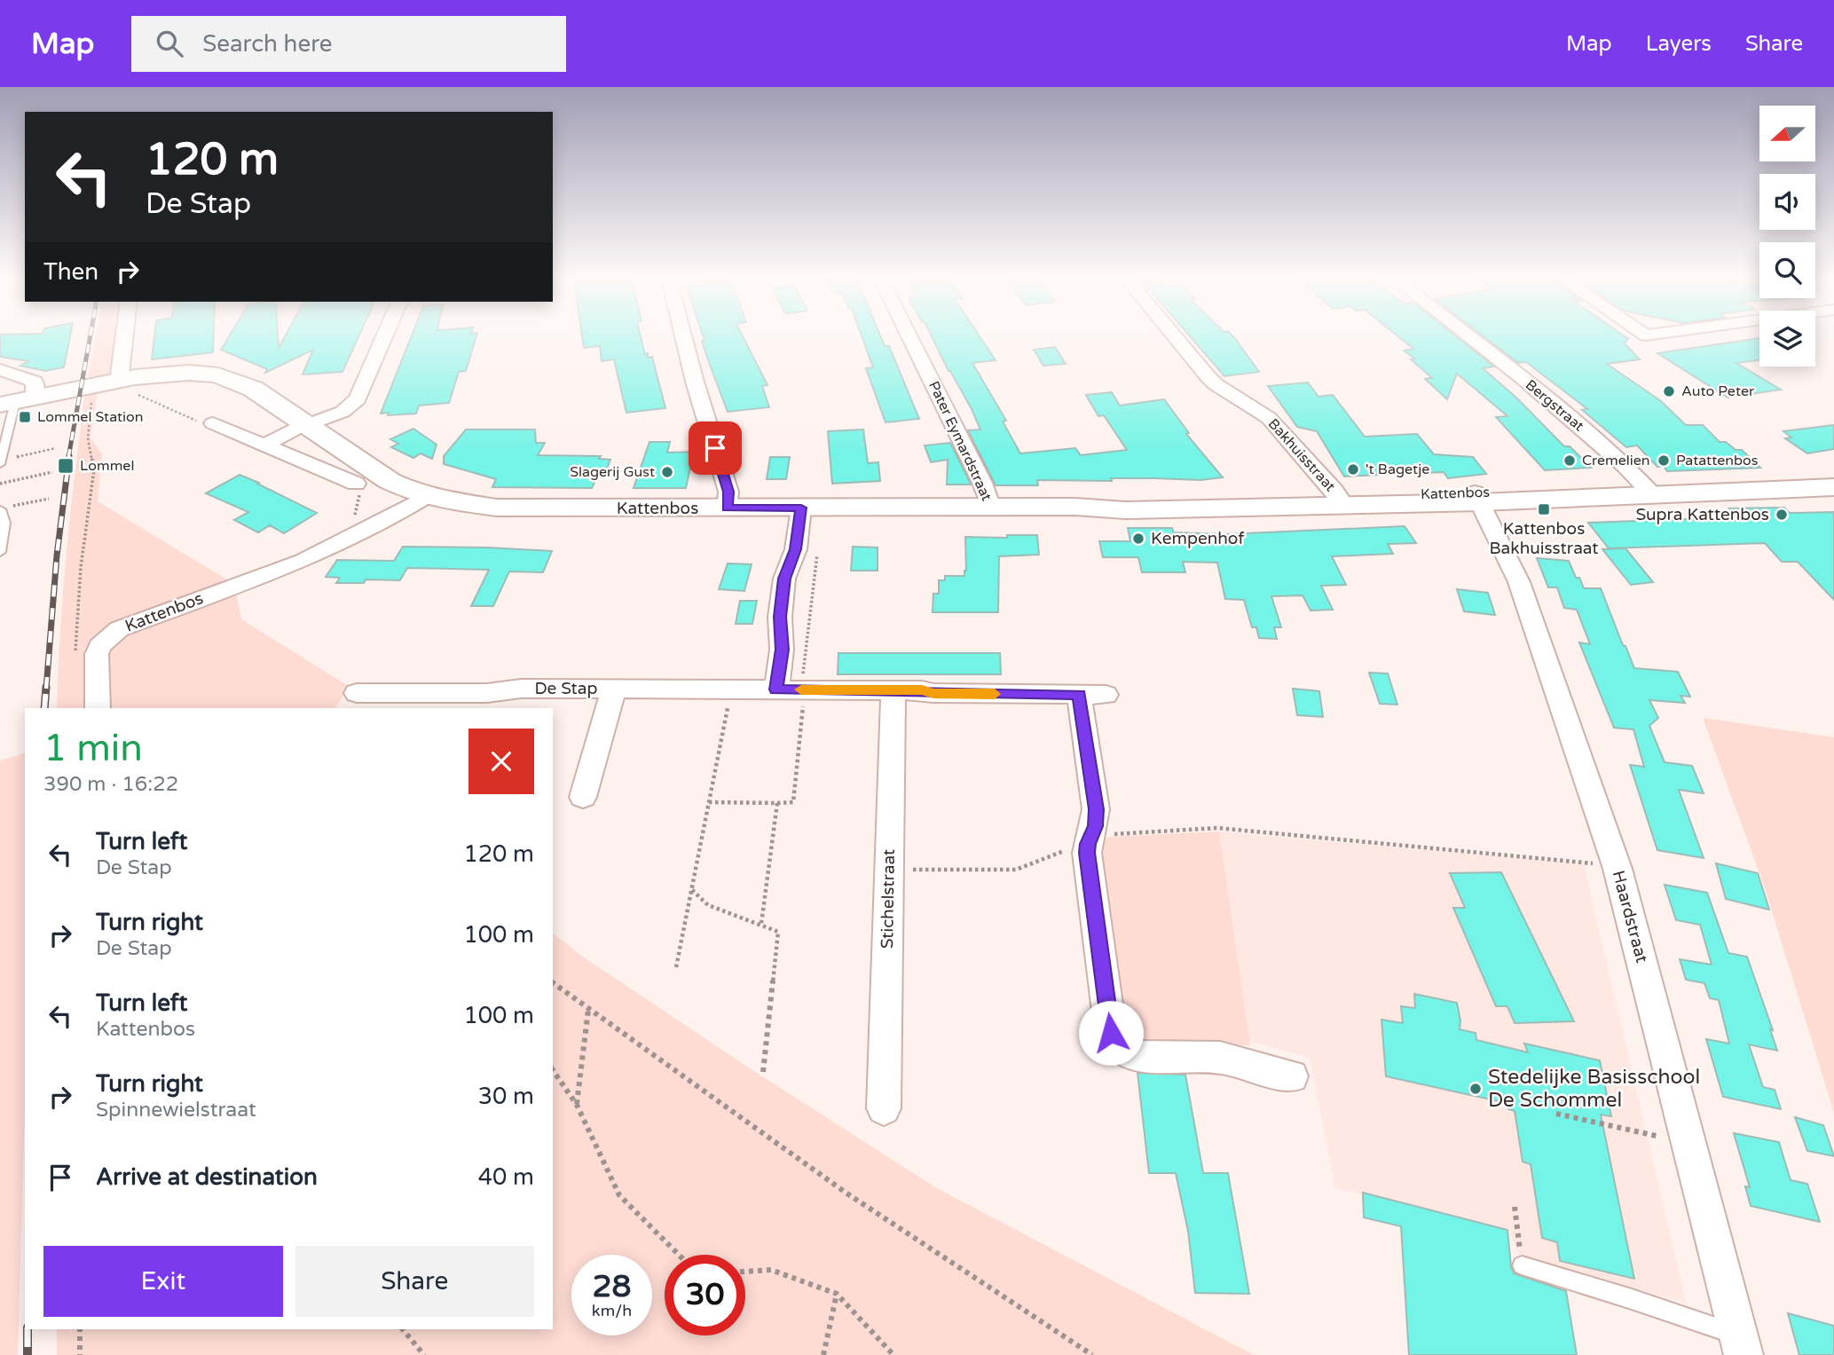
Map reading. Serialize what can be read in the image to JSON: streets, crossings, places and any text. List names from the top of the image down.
{
  "streets": {
    "main road": ["Kattenbos"],
    "street": [
      "Bergstraat",
      "Pater Eymardstraat",
      "Bakhuisstraat",
      "De Stap",
      "Stichelstraat",
      "Haardstraat"
    ]
  },
  "crossings": [
    ["Bergstraat", "Kattenbos"],
    ["Pater Eymardstraat", "Kattenbos"],
    ["Bakhuisstraat", "Kattenbos"],
    ["Kattenbos", "Haardstraat"],
    ["De Stap", "Stichelstraat"]
  ],
  "places": {
    "other": [
      "Auto Peter",
      "Cremelien",
      "Patattenbos",
      "'t Bagetje",
      "Slagerij Gust",
      "Supra Kattenbos",
      "Kempenhof",
      "Stedelijke Basisschool De Schommel"
    ],
    "transit": ["Lommel Station", "Lommel", "Kattenbos Bakhuisstraat"]
  },
  "north": "left",
  "page": {
    "header": "Map",
    "search": "Search here",
    "nav": ["Map", "Layers", "Share"],
    "turn": ["120 m", "De Stap"],
    "then": "Then",
    "heading": ["1 min", "390 m · 16:22"],
    "list": [
      {
        "name": "Turn left",
        "note": "De Stap",
        "value": "120 m"
      },
      {
        "name": "Turn right",
        "note": "De Stap",
        "value": "100 m"
      },
      {
        "name": "Turn left",
        "note": "Kattenbos",
        "value": "100 m"
      },
      {
        "name": "Turn right",
        "note": "Spinnewielstraat",
        "value": "30 m"
      },
      {
        "name": "Arrive at destination",
        "value": "40 m"
      }
    ],
    "buttons": ["Exit", "Share"],
    "speed": "28 km/h",
    "limit": "30"
  }
}
